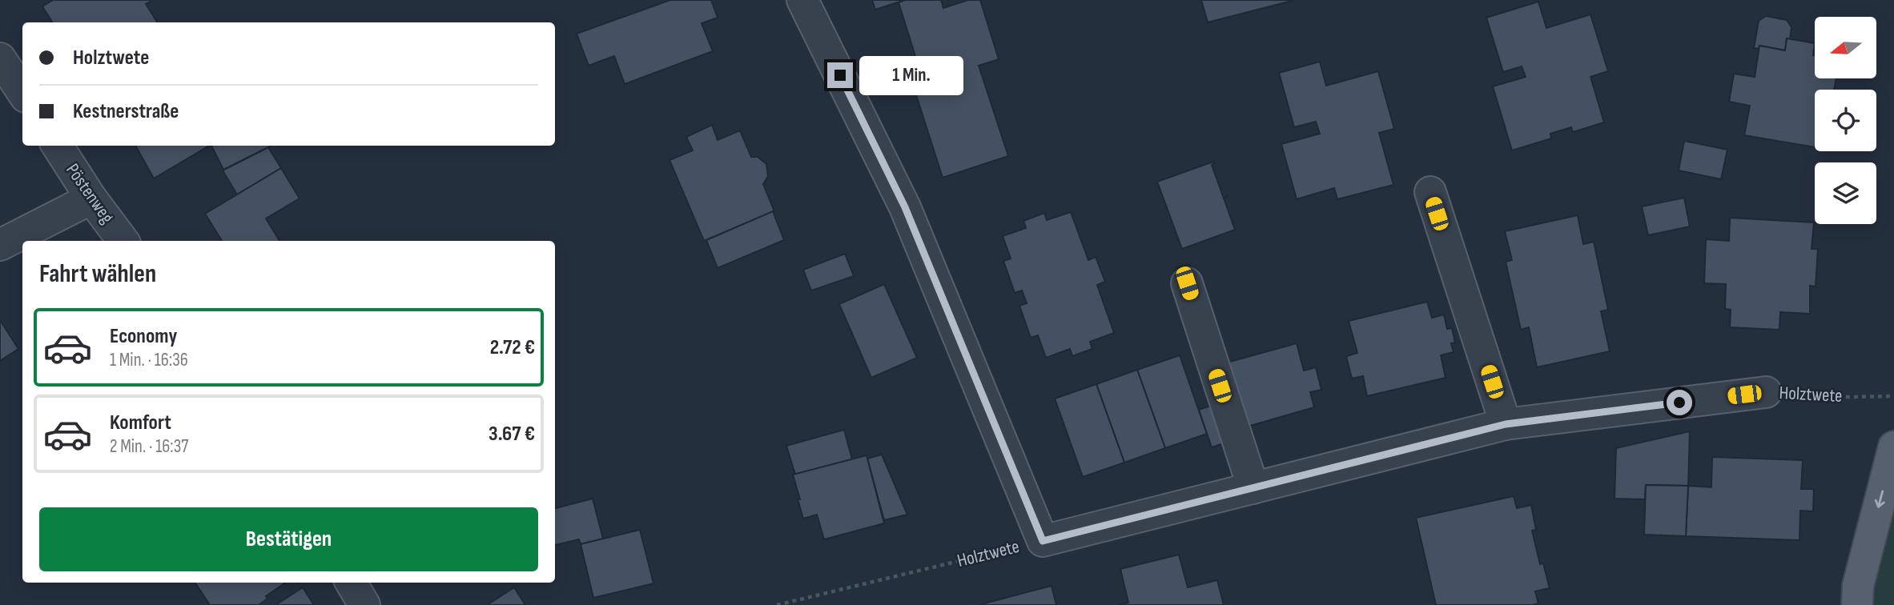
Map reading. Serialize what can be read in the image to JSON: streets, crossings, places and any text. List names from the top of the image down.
{
  "streets": {
    "street": ["Pöstenweg", "Holztwete"]
  },
  "north": "left",
  "page": {
    "banner": ["Holztwete", "Kestnerstraße"],
    "bubble": "1 Min.",
    "heading": "Fahrt wählen",
    "list": [
      {
        "name": "Economy",
        "note": "1 Min. · 16:36",
        "value": "2.72 €"
      },
      {
        "name": "Komfort",
        "note": "2 Min. · 16:37",
        "value": "3.67 €"
      }
    ],
    "buttons": "Bestätigen"
  }
}
